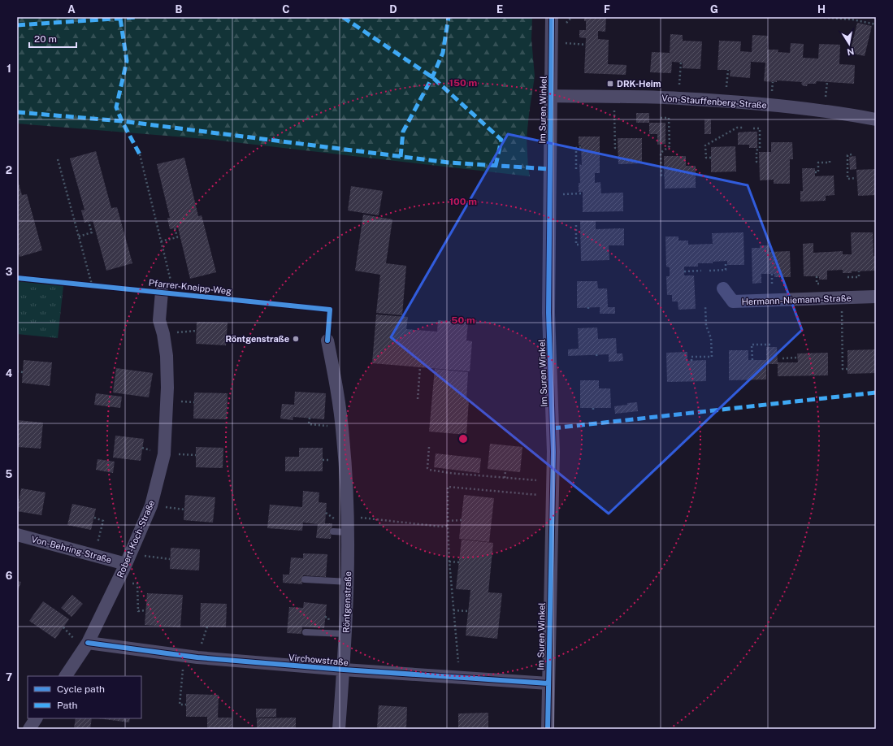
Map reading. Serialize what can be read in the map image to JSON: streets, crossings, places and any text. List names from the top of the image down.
{
  "streets": {
    "street": [
      "Von-Stauffenberg-Straße",
      "Im Suren Winkel",
      "Hermann-Niemann-Straße",
      "Robert-Koch-Straße",
      "Von-Behring-Straße",
      "Röntgenstraße",
      "Virchowstraße"
    ],
    "cycle path": ["Pfarrer-Kneipp-Weg"]
  },
  "crossings": [
    ["Von-Stauffenberg-Straße", "Im Suren Winkel"],
    ["Im Suren Winkel", "Virchowstraße"],
    ["Pfarrer-Kneipp-Weg", "Robert-Koch-Straße"],
    ["Pfarrer-Kneipp-Weg", "Röntgenstraße"],
    ["Robert-Koch-Straße", "Von-Behring-Straße"],
    ["Robert-Koch-Straße", "Virchowstraße"],
    ["Röntgenstraße", "Virchowstraße"]
  ],
  "places": {
    "transit": ["DRK-Heim"],
    "other": ["Röntgenstraße"]
  },
  "legend": ["Cycle path", "Path"],
  "scale_bar": "20 m",
  "north": "bottom",
  "grid": {
    "columns": [
      "A",
      "B",
      "C",
      "D",
      "E",
      "F",
      "G",
      "H"
    ],
    "rows": [
      "1",
      "2",
      "3",
      "4",
      "5",
      "6",
      "7"
    ]
  },
  "rings": ["150 m", "100 m", "50 m"]
}
